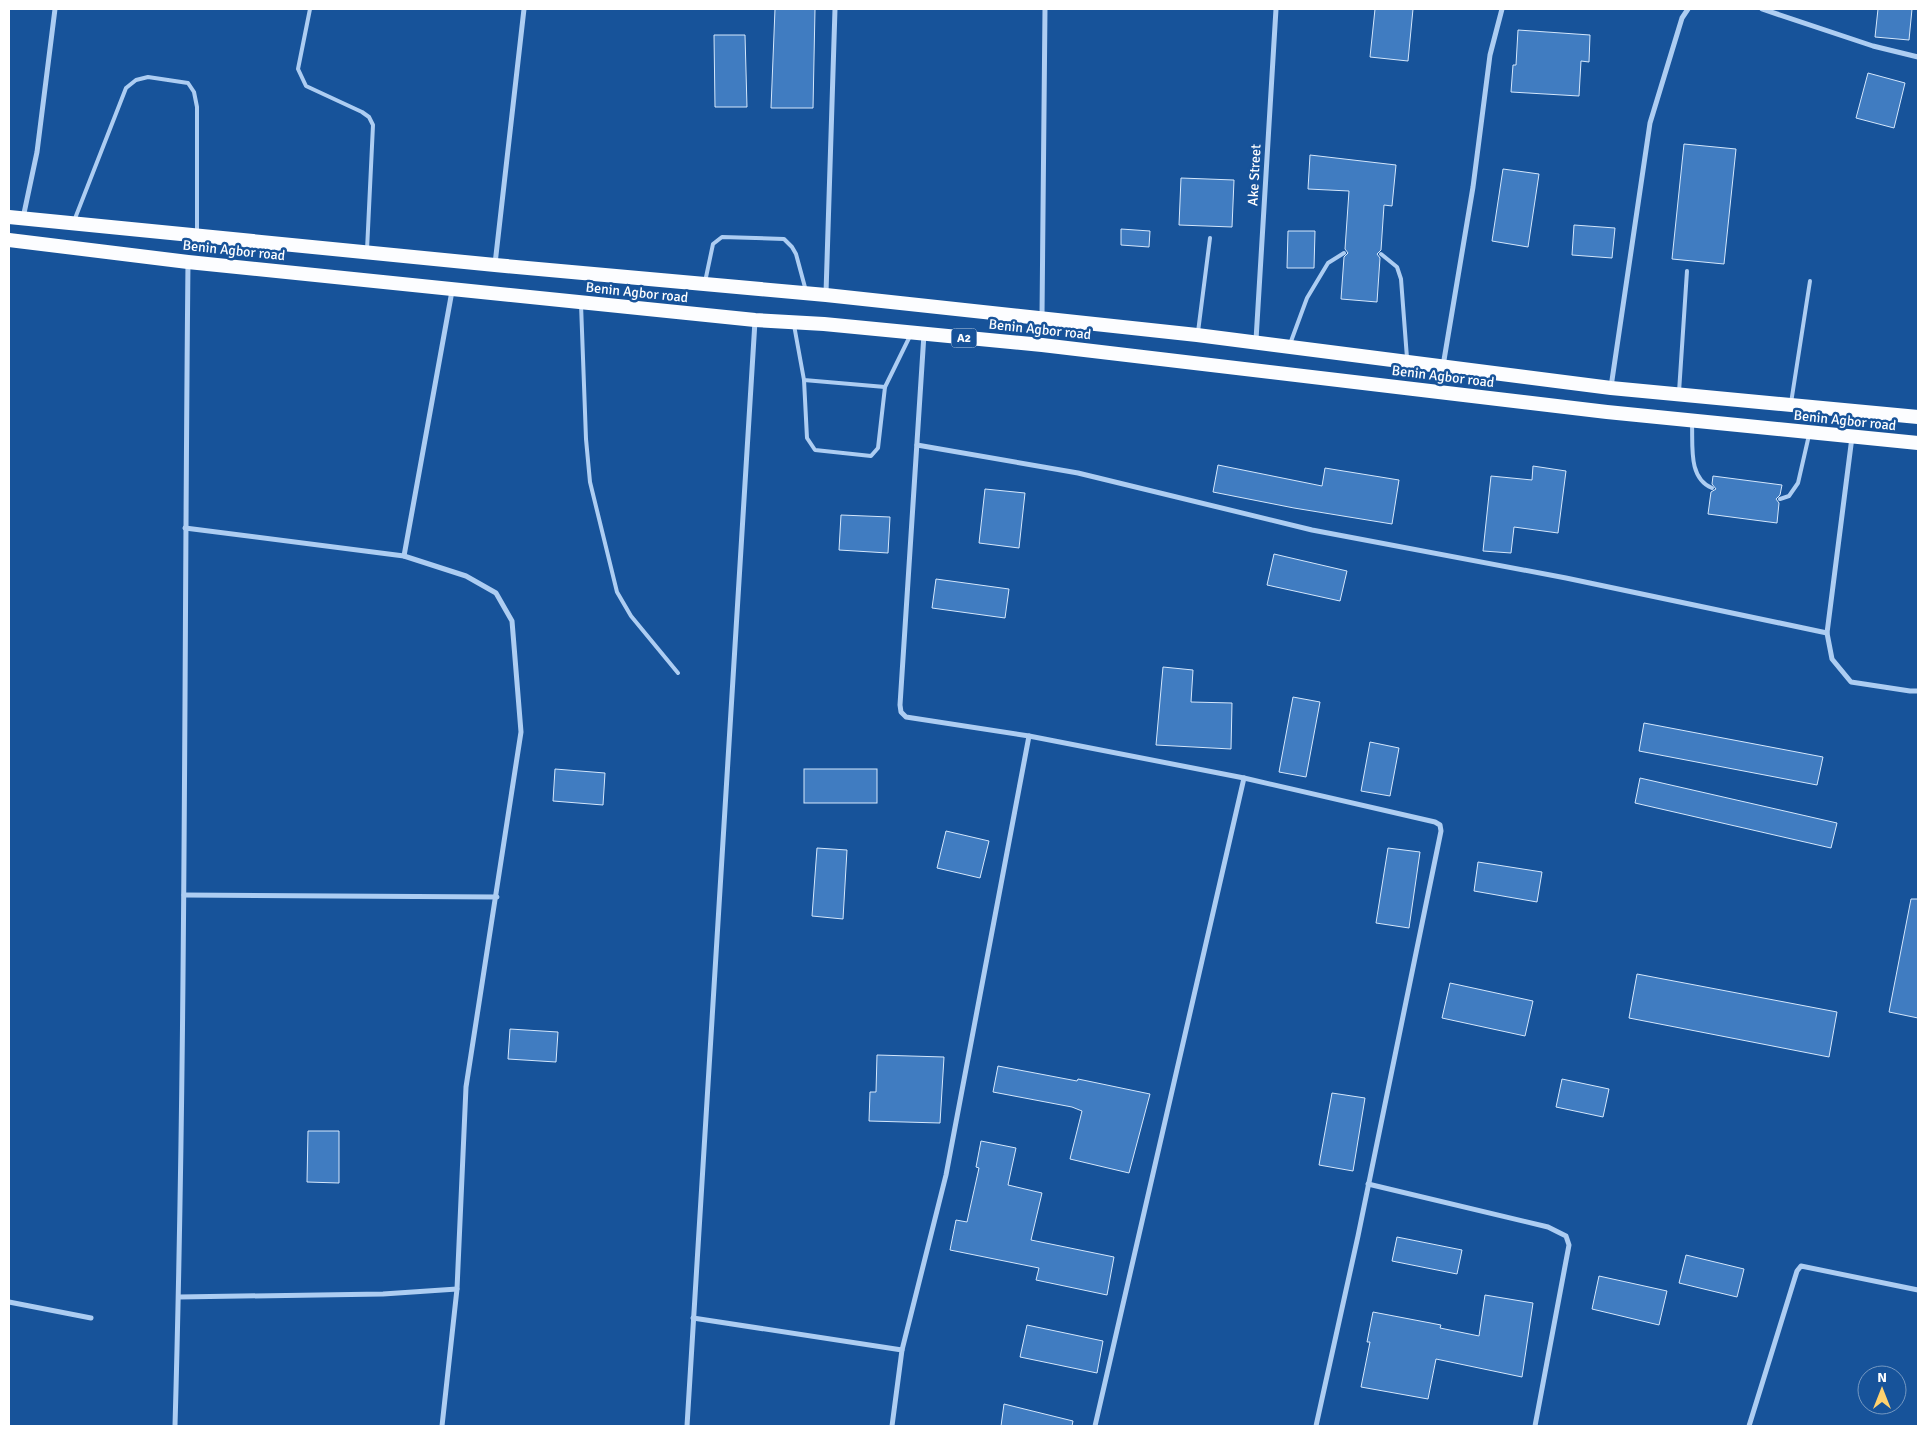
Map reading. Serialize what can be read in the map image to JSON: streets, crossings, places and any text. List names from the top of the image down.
{
  "streets": {
    "highway": ["Benin Agbor road", "A2"],
    "street": ["Ake Street"]
  },
  "crossings": [
    ["Ake Street", "Benin Agbor road"]
  ],
  "north": "top"
}
